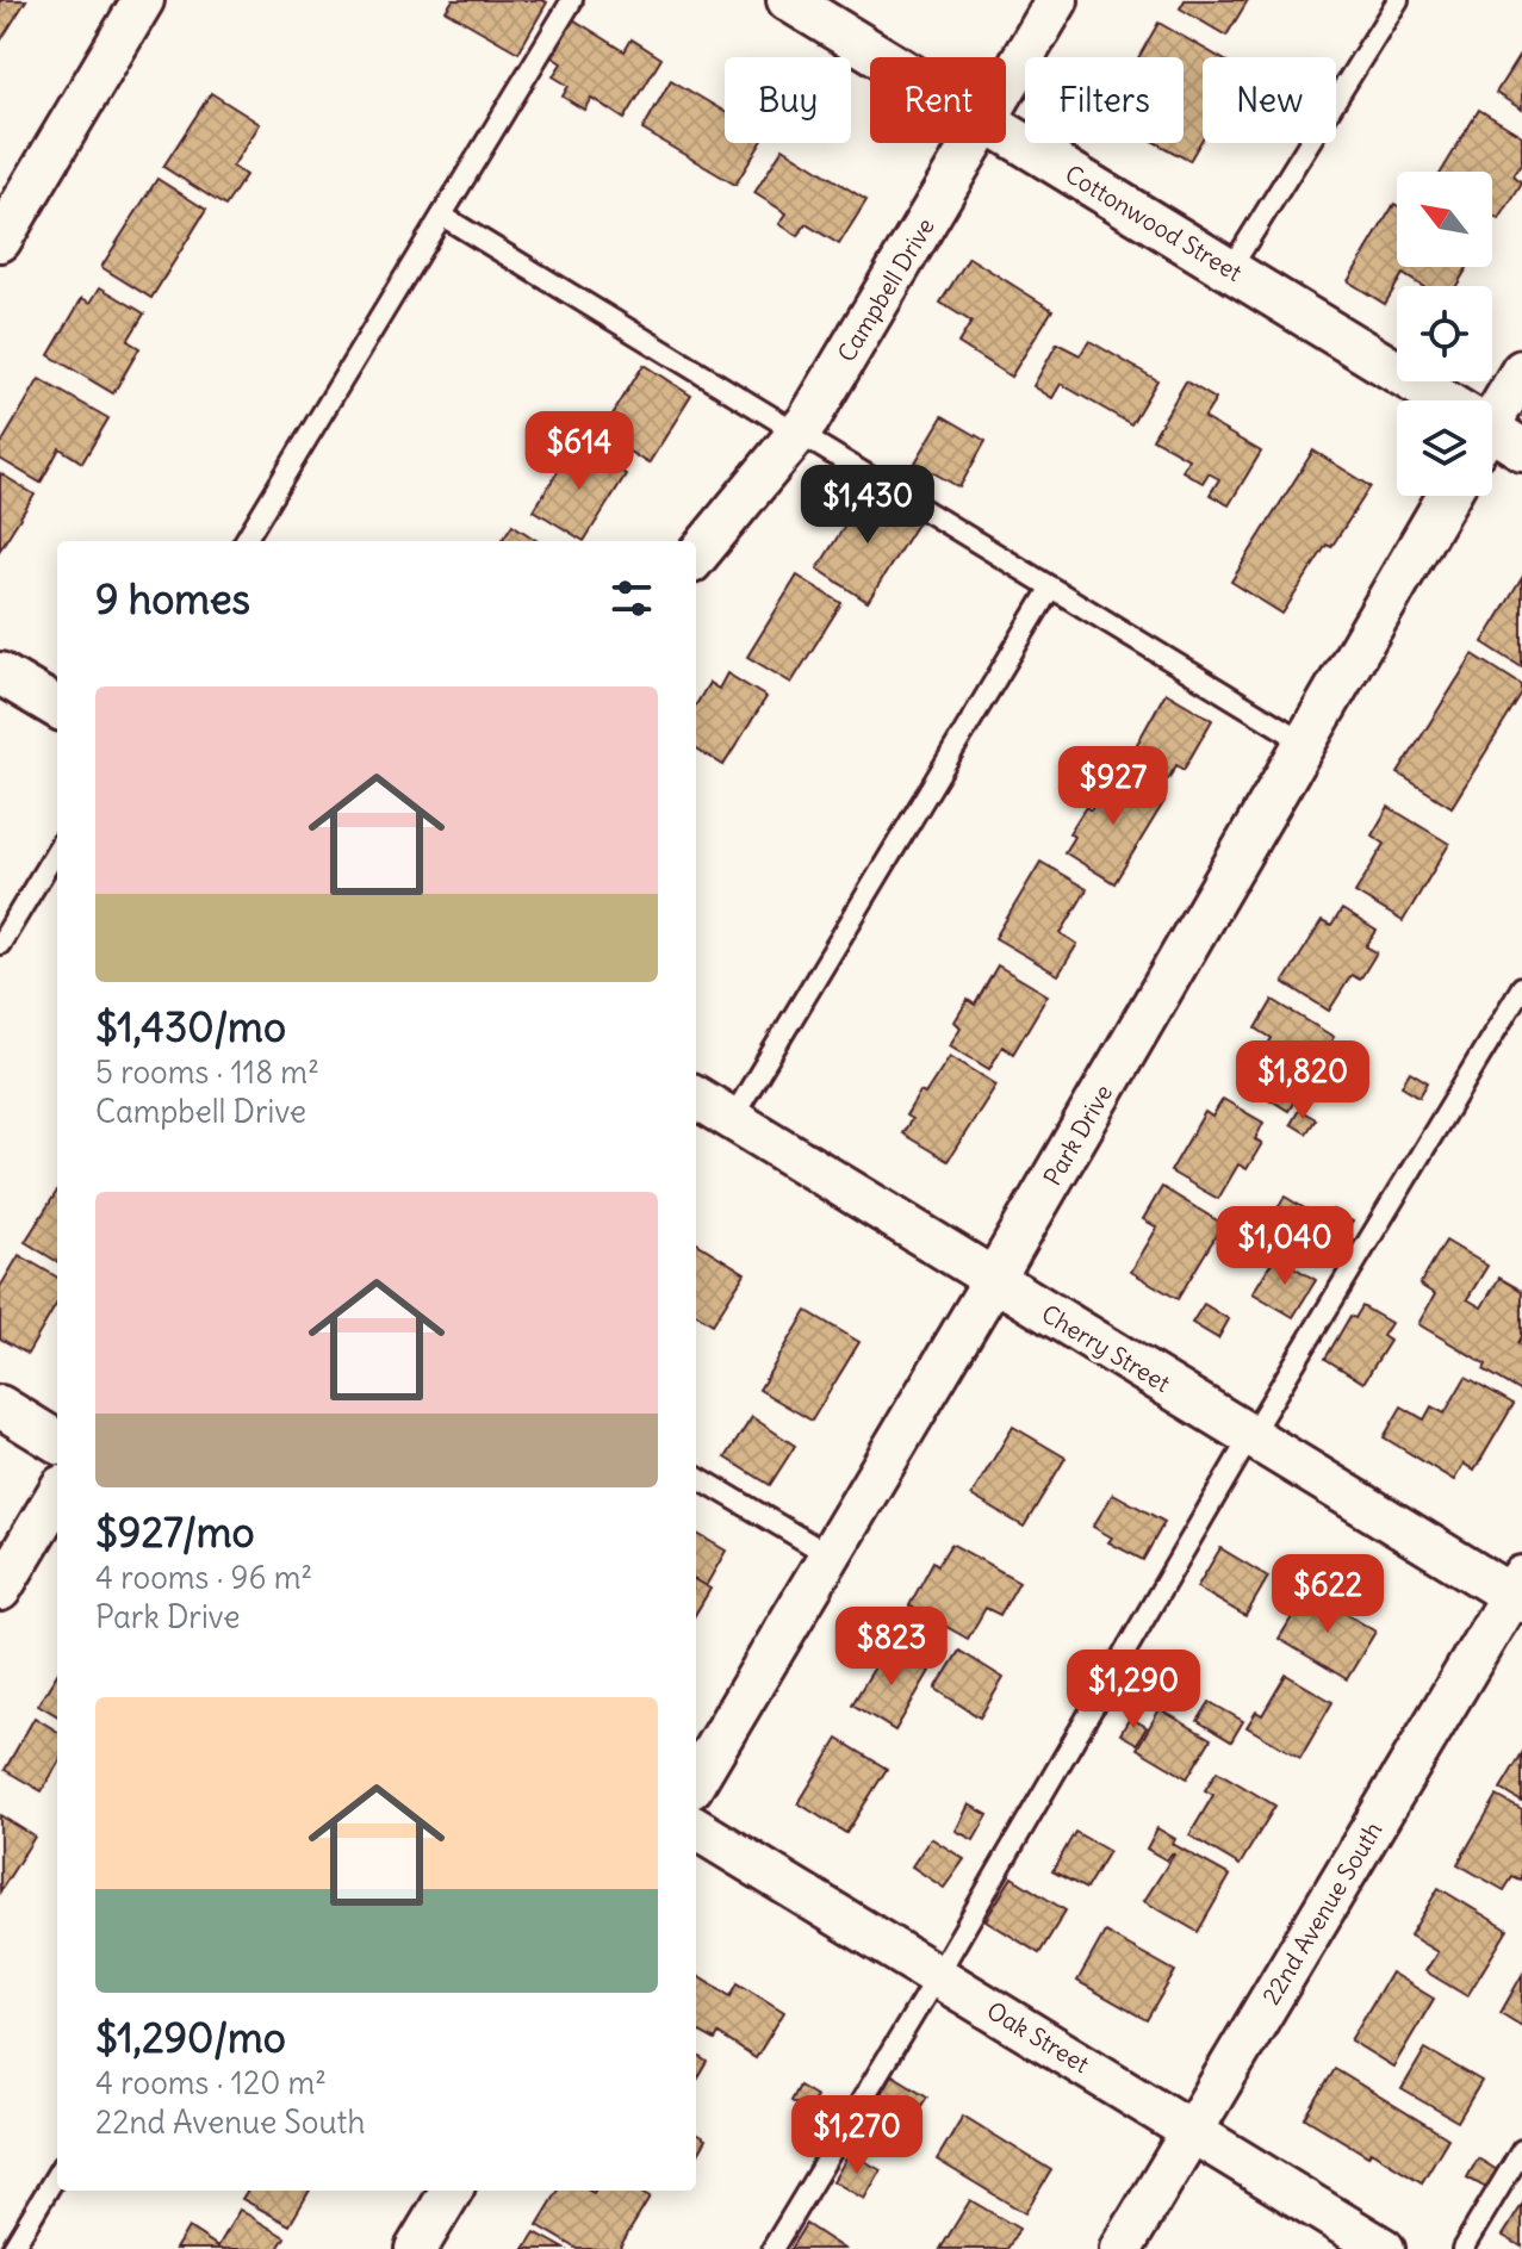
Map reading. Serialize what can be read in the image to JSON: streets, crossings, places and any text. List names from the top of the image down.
{
  "streets": {
    "street": [
      "Cottonwood Street",
      "Campbell Drive",
      "Park Drive",
      "Cherry Street",
      "22nd Avenue South",
      "Oak Street"
    ]
  },
  "crossings": [
    ["Park Drive", "Cherry Street"],
    ["Cherry Street", "22nd Avenue South"],
    ["22nd Avenue South", "Oak Street"]
  ],
  "north": "top left",
  "page": {
    "chip": [
      "Buy",
      "Rent",
      "Filters",
      "New"
    ],
    "price": [
      "$614",
      "$1,430",
      "$927",
      "$1,820",
      "$1,040",
      "$622",
      "$823",
      "$1,290",
      "$1,270"
    ],
    "heading": "9 homes",
    "list": [
      {
        "name": "$1,430/mo",
        "note": "5 rooms · 118 m² · Campbell Drive"
      },
      {
        "name": "$927/mo",
        "note": "4 rooms · 96 m² · Park Drive"
      },
      {
        "name": "$1,290/mo",
        "note": "4 rooms · 120 m² · 22nd Avenue South"
      }
    ]
  }
}
